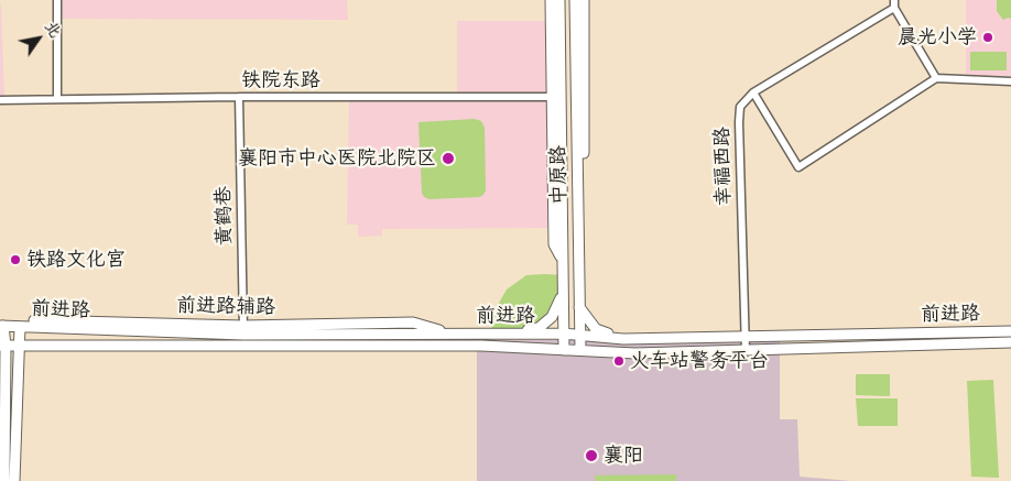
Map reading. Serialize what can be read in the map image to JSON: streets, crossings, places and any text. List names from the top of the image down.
{
  "streets": {
    "main road": ["中原路", "前进路辅路", "前进路"],
    "street": ["铁院东路", "幸福西路", "黄鹤巷"]
  },
  "crossings": [
    ["铁院东路", "中原路"],
    ["铁院东路", "黄鹤巷"],
    ["幸福西路", "前进路"],
    ["中原路", "前进路"],
    ["黄鹤巷", "前进路辅路"],
    ["黄鹤巷", "前进路"],
    ["前进路辅路", "前进路"]
  ],
  "places": [
    "晨光小学",
    "襄阳市中心医院北院区",
    "铁路文化宫",
    "火车站警务平台",
    "襄阳"
  ],
  "north": "top right"
}
